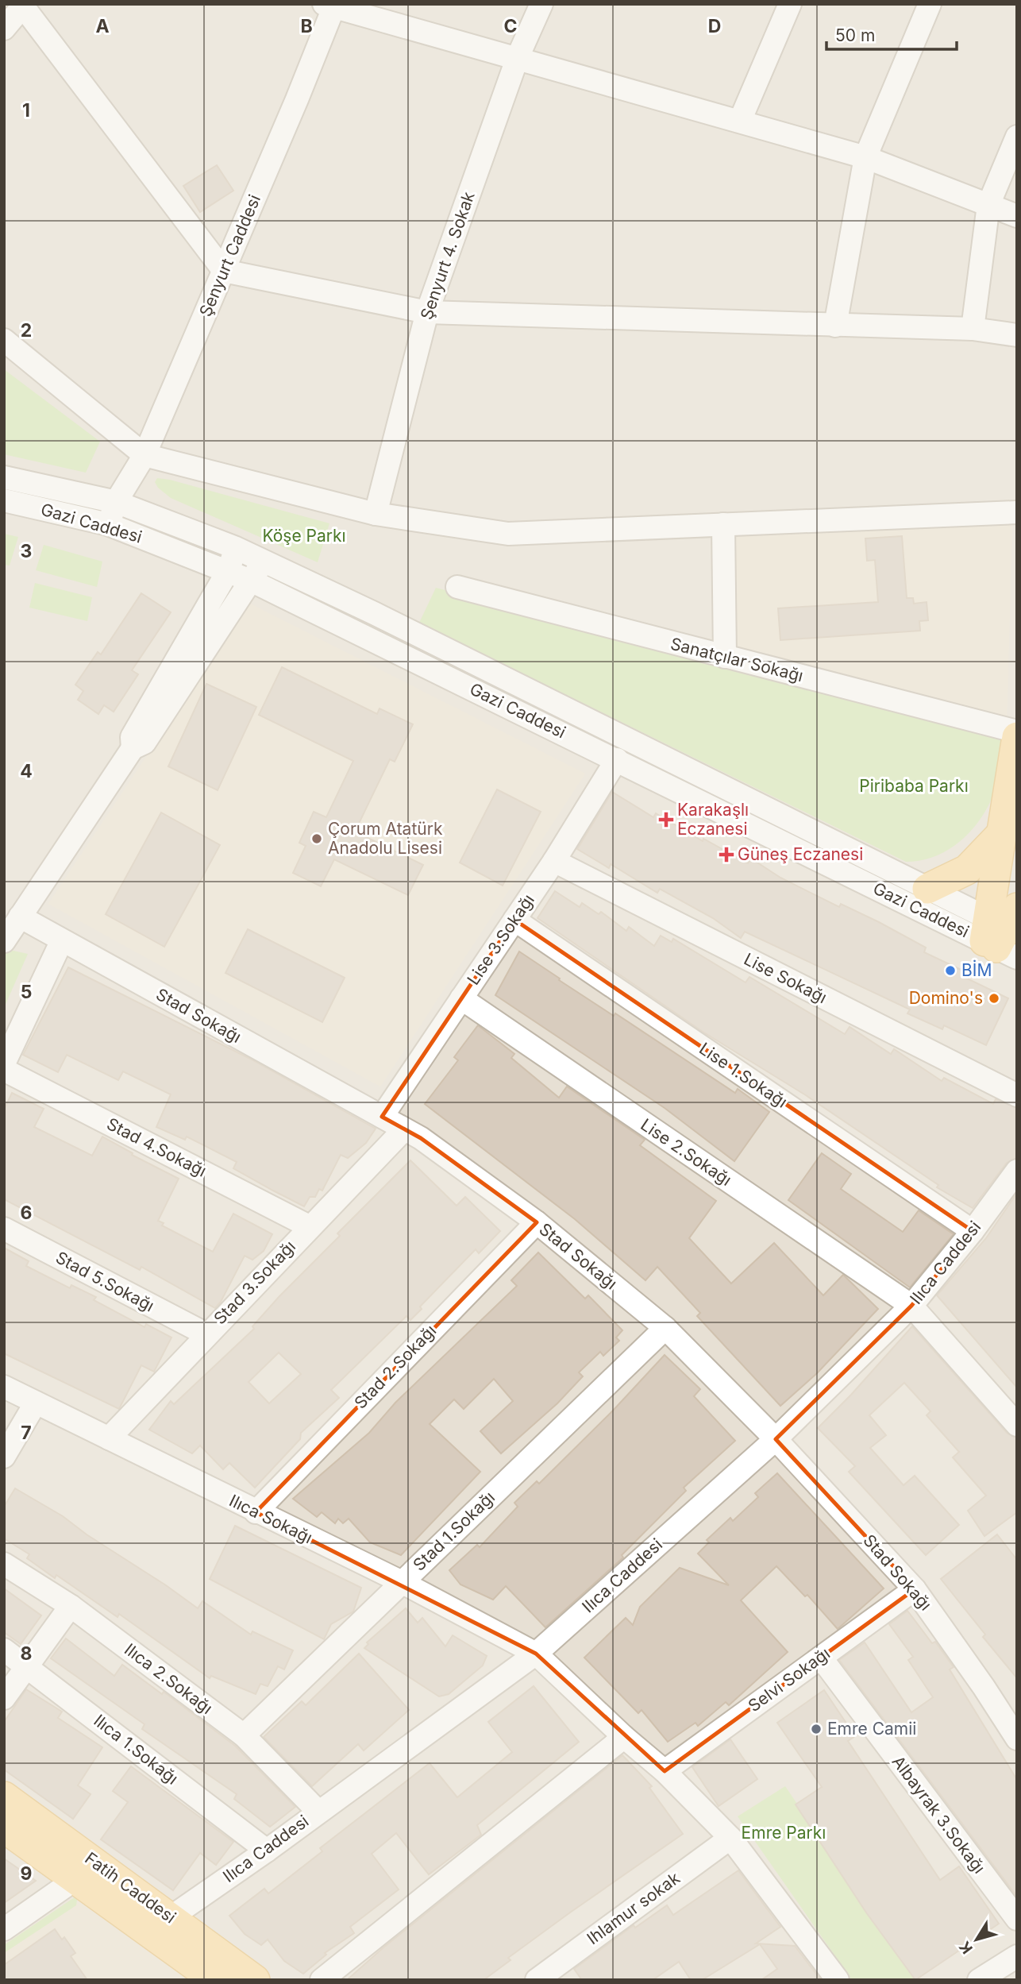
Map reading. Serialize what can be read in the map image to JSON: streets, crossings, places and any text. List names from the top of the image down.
{
  "streets": {
    "main road": ["Fatih Caddesi"],
    "street": [
      "Şenyurt Caddesi",
      "Şenyurt 4. Sokak",
      "Gazi Caddesi",
      "Sanatçılar Sokağı",
      "Lise 3.Sokağı",
      "Lise Sokağı",
      "Stad Sokağı",
      "Lise 1.Sokağı",
      "Stad 4.Sokağı",
      "Lise 2.Sokağı",
      "Ilıca Caddesi",
      "Stad 5.Sokağı",
      "Stad 3.Sokağı",
      "Stad 2.Sokağı",
      "Ilıca Sokağı",
      "Stad 1.Sokağı",
      "Ilıca 2.Sokağı",
      "Selvi Sokağı",
      "Ilıca 1.Sokağı",
      "Albayrak 3.Sokağı",
      "Ihlamur sokak"
    ]
  },
  "crossings": [
    ["Şenyurt Caddesi", "Gazi Caddesi"],
    ["Gazi Caddesi", "Lise 3.Sokağı"],
    ["Lise 3.Sokağı", "Lise Sokağı"],
    ["Lise 3.Sokağı", "Stad Sokağı"],
    ["Lise 3.Sokağı", "Lise 1.Sokağı"],
    ["Lise 3.Sokağı", "Lise 2.Sokağı"],
    ["Stad Sokağı", "Ilıca Caddesi"],
    ["Stad Sokağı", "Stad 3.Sokağı"],
    ["Stad Sokağı", "Stad 2.Sokağı"],
    ["Stad Sokağı", "Stad 1.Sokağı"],
    ["Stad Sokağı", "Selvi Sokağı"],
    ["Lise 1.Sokağı", "Ilıca Caddesi"],
    ["Stad 4.Sokağı", "Stad 3.Sokağı"],
    ["Lise 2.Sokağı", "Ilıca Caddesi"],
    ["Ilıca Caddesi", "Ilıca Sokağı"],
    ["Ilıca Caddesi", "Ilıca 2.Sokağı"],
    ["Ilıca Caddesi", "Ilıca 1.Sokağı"],
    ["Ilıca Caddesi", "Fatih Caddesi"],
    ["Stad 5.Sokağı", "Stad 3.Sokağı"],
    ["Stad 3.Sokağı", "Ilıca Sokağı"],
    ["Stad 2.Sokağı", "Ilıca Sokağı"],
    ["Ilıca Sokağı", "Stad 1.Sokağı"],
    ["Ilıca Sokağı", "Selvi Sokağı"],
    ["Ilıca Sokağı", "Ihlamur sokak"],
    ["Stad 1.Sokağı", "Ilıca 2.Sokağı"],
    ["Selvi Sokağı", "Albayrak 3.Sokağı"]
  ],
  "parks": ["Köşe Parkı", "Piribaba Parkı", "Emre Parkı"],
  "places": {
    "health": ["Karakaşlı Eczanesi", "Güneş Eczanesi"],
    "other": [
      "Çorum Atatürk Anadolu Lisesi",
      "BİM",
      "Domino's",
      "Emre Camii"
    ]
  },
  "scale_bar": "50 m",
  "north": "bottom left",
  "grid": {
    "columns": [
      "A",
      "B",
      "C",
      "D"
    ],
    "rows": [
      "1",
      "2",
      "3",
      "4",
      "5",
      "6",
      "7",
      "8",
      "9"
    ]
  }
}
